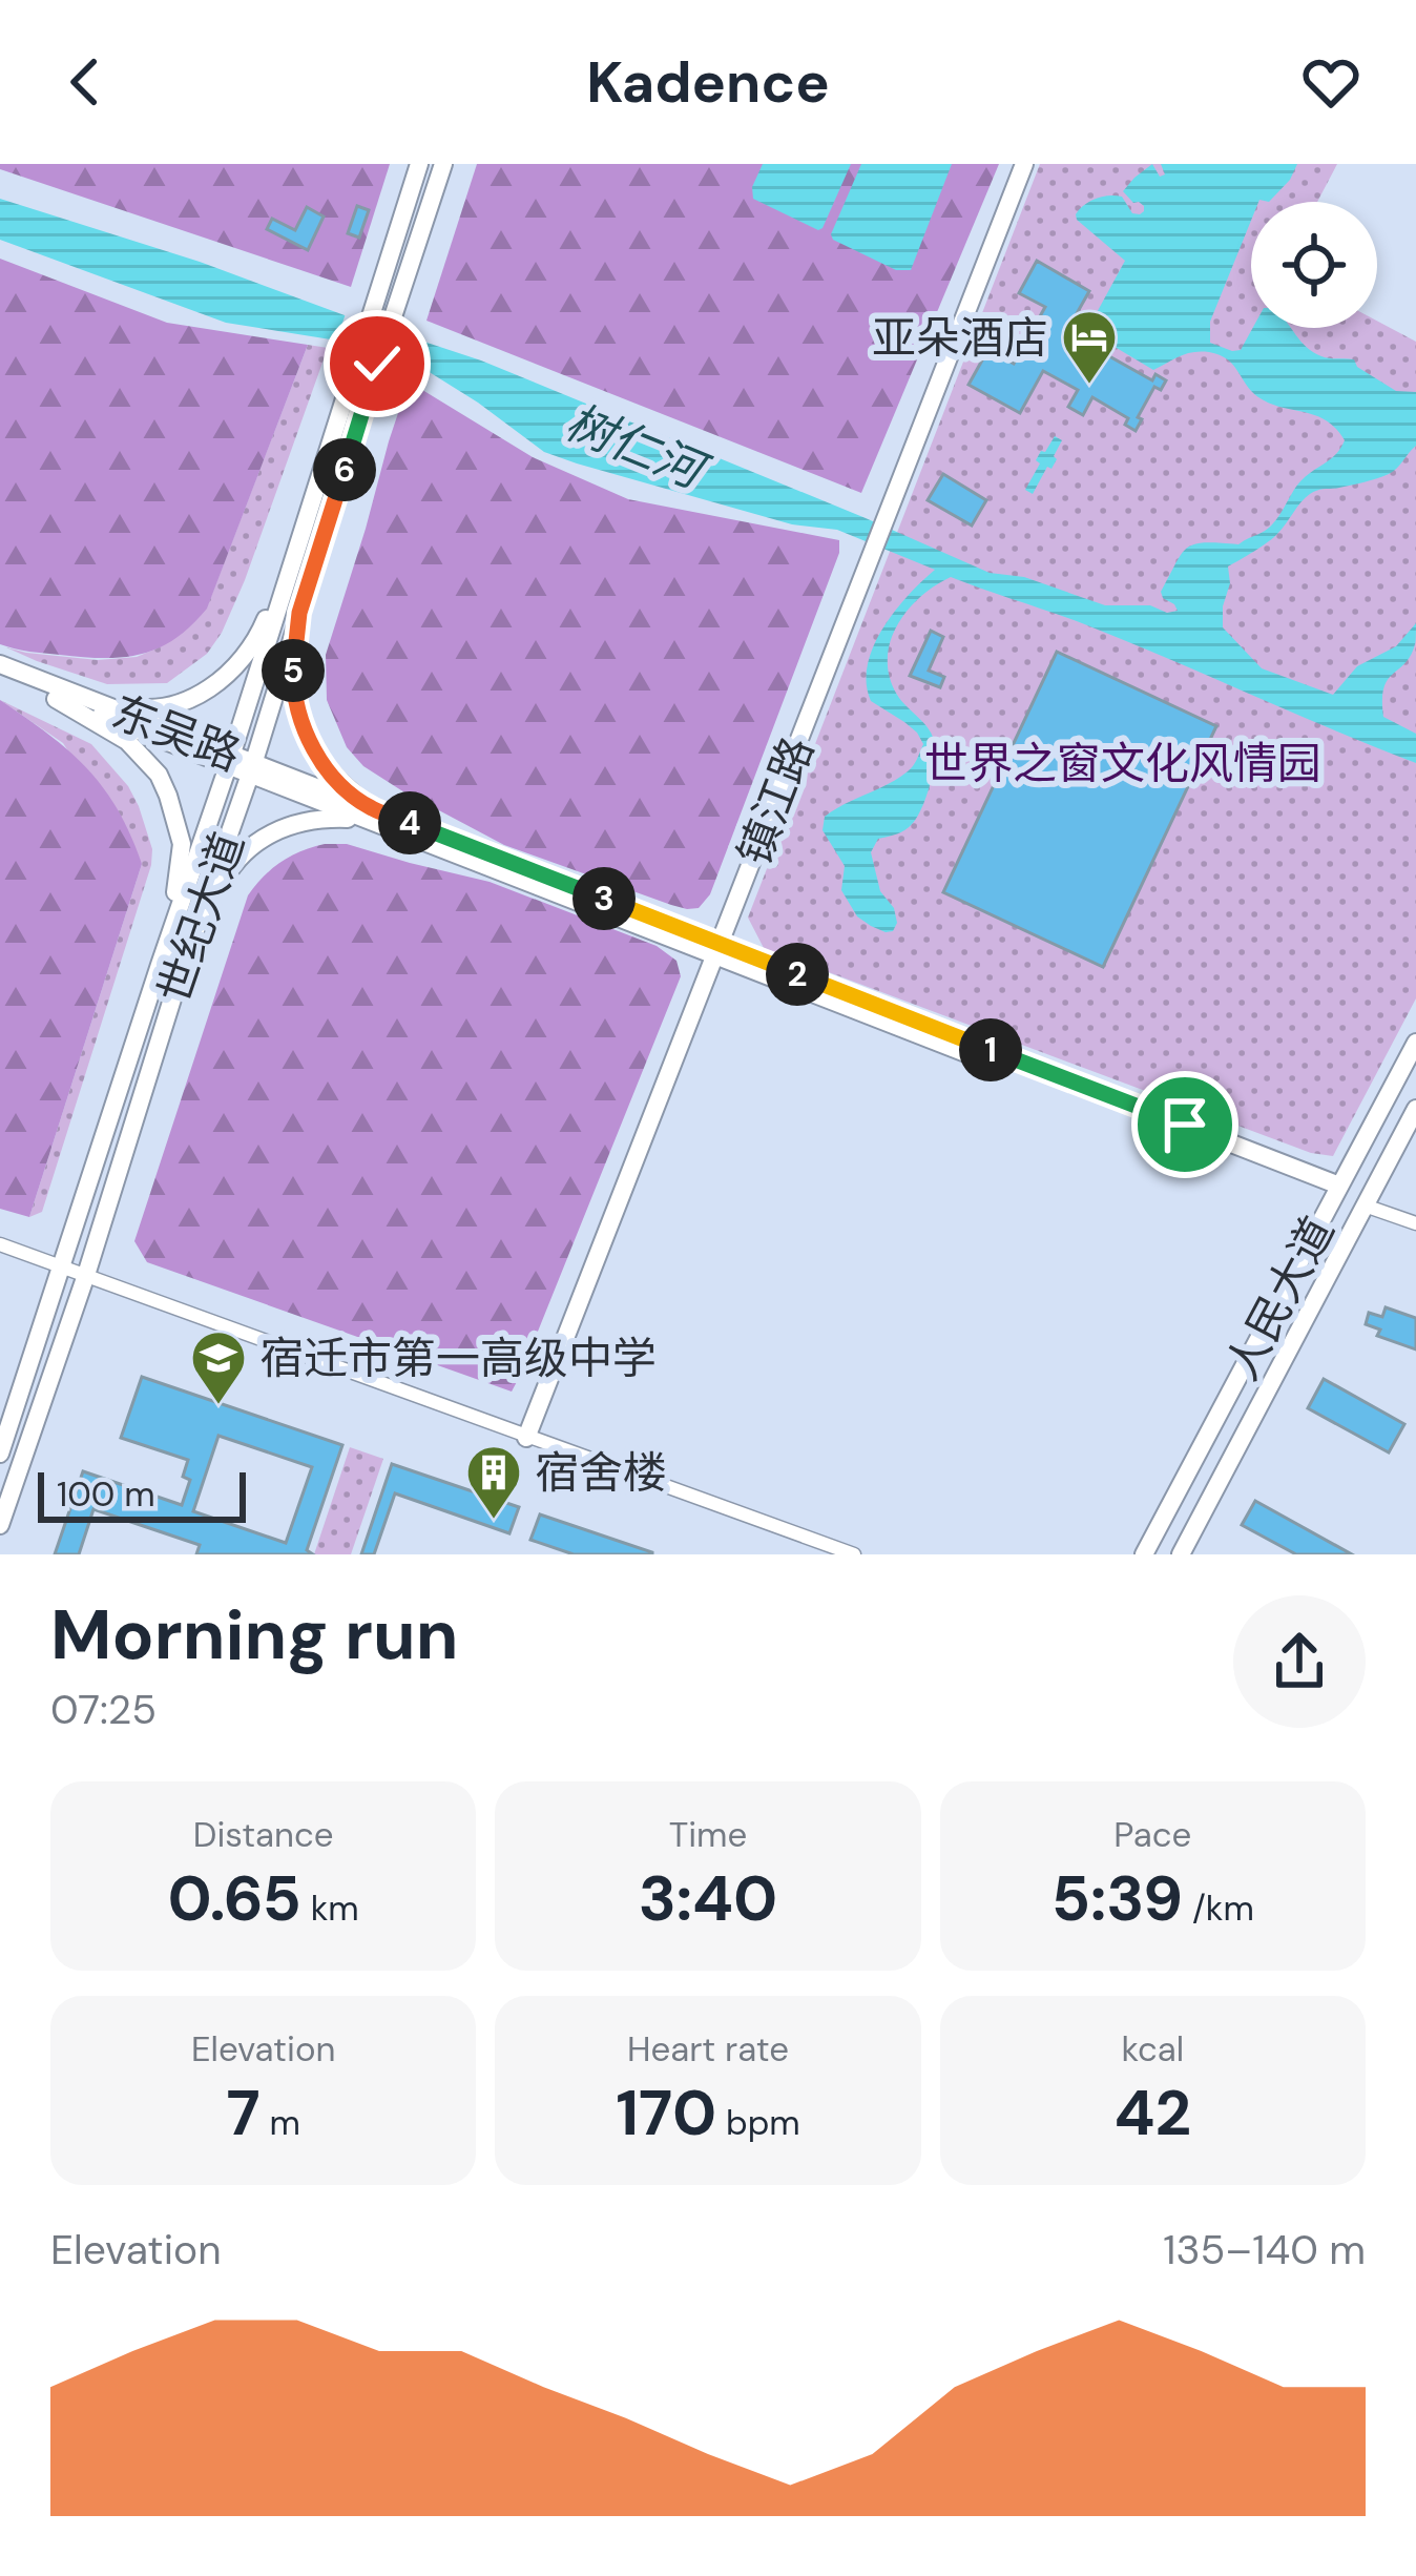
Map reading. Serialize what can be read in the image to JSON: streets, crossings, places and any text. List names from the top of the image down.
{
  "streets": {
    "street": [
      "东吴路",
      "镇江路",
      "世纪大道",
      "人民大道"
    ]
  },
  "crossings": [
    ["东吴路", "镇江路"],
    ["东吴路", "世纪大道"],
    ["东吴路", "人民大道"]
  ],
  "water": ["树仁河"],
  "parks": ["世界之窗文化风情园"],
  "places": {
    "hotel": ["亚朵酒店"],
    "school or university": ["宿迁市第一高级中学"],
    "building": ["宿舍楼"]
  },
  "scale_bar": "100 m",
  "page": {
    "header": "Kadence",
    "pins": [
      "6",
      "5",
      "4",
      "3",
      "2",
      "1"
    ],
    "scale": "100 m",
    "heading": ["Morning run", "07:25"],
    "stats": [
      ["Distance", "0.65 km"],
      ["Time", "3:40"],
      ["Pace", "5:39 /km"],
      ["Elevation", "7 m"],
      ["Heart rate", "170 bpm"],
      ["kcal", "42"]
    ],
    "chart": ["Elevation", "135–140 m"]
  }
}
